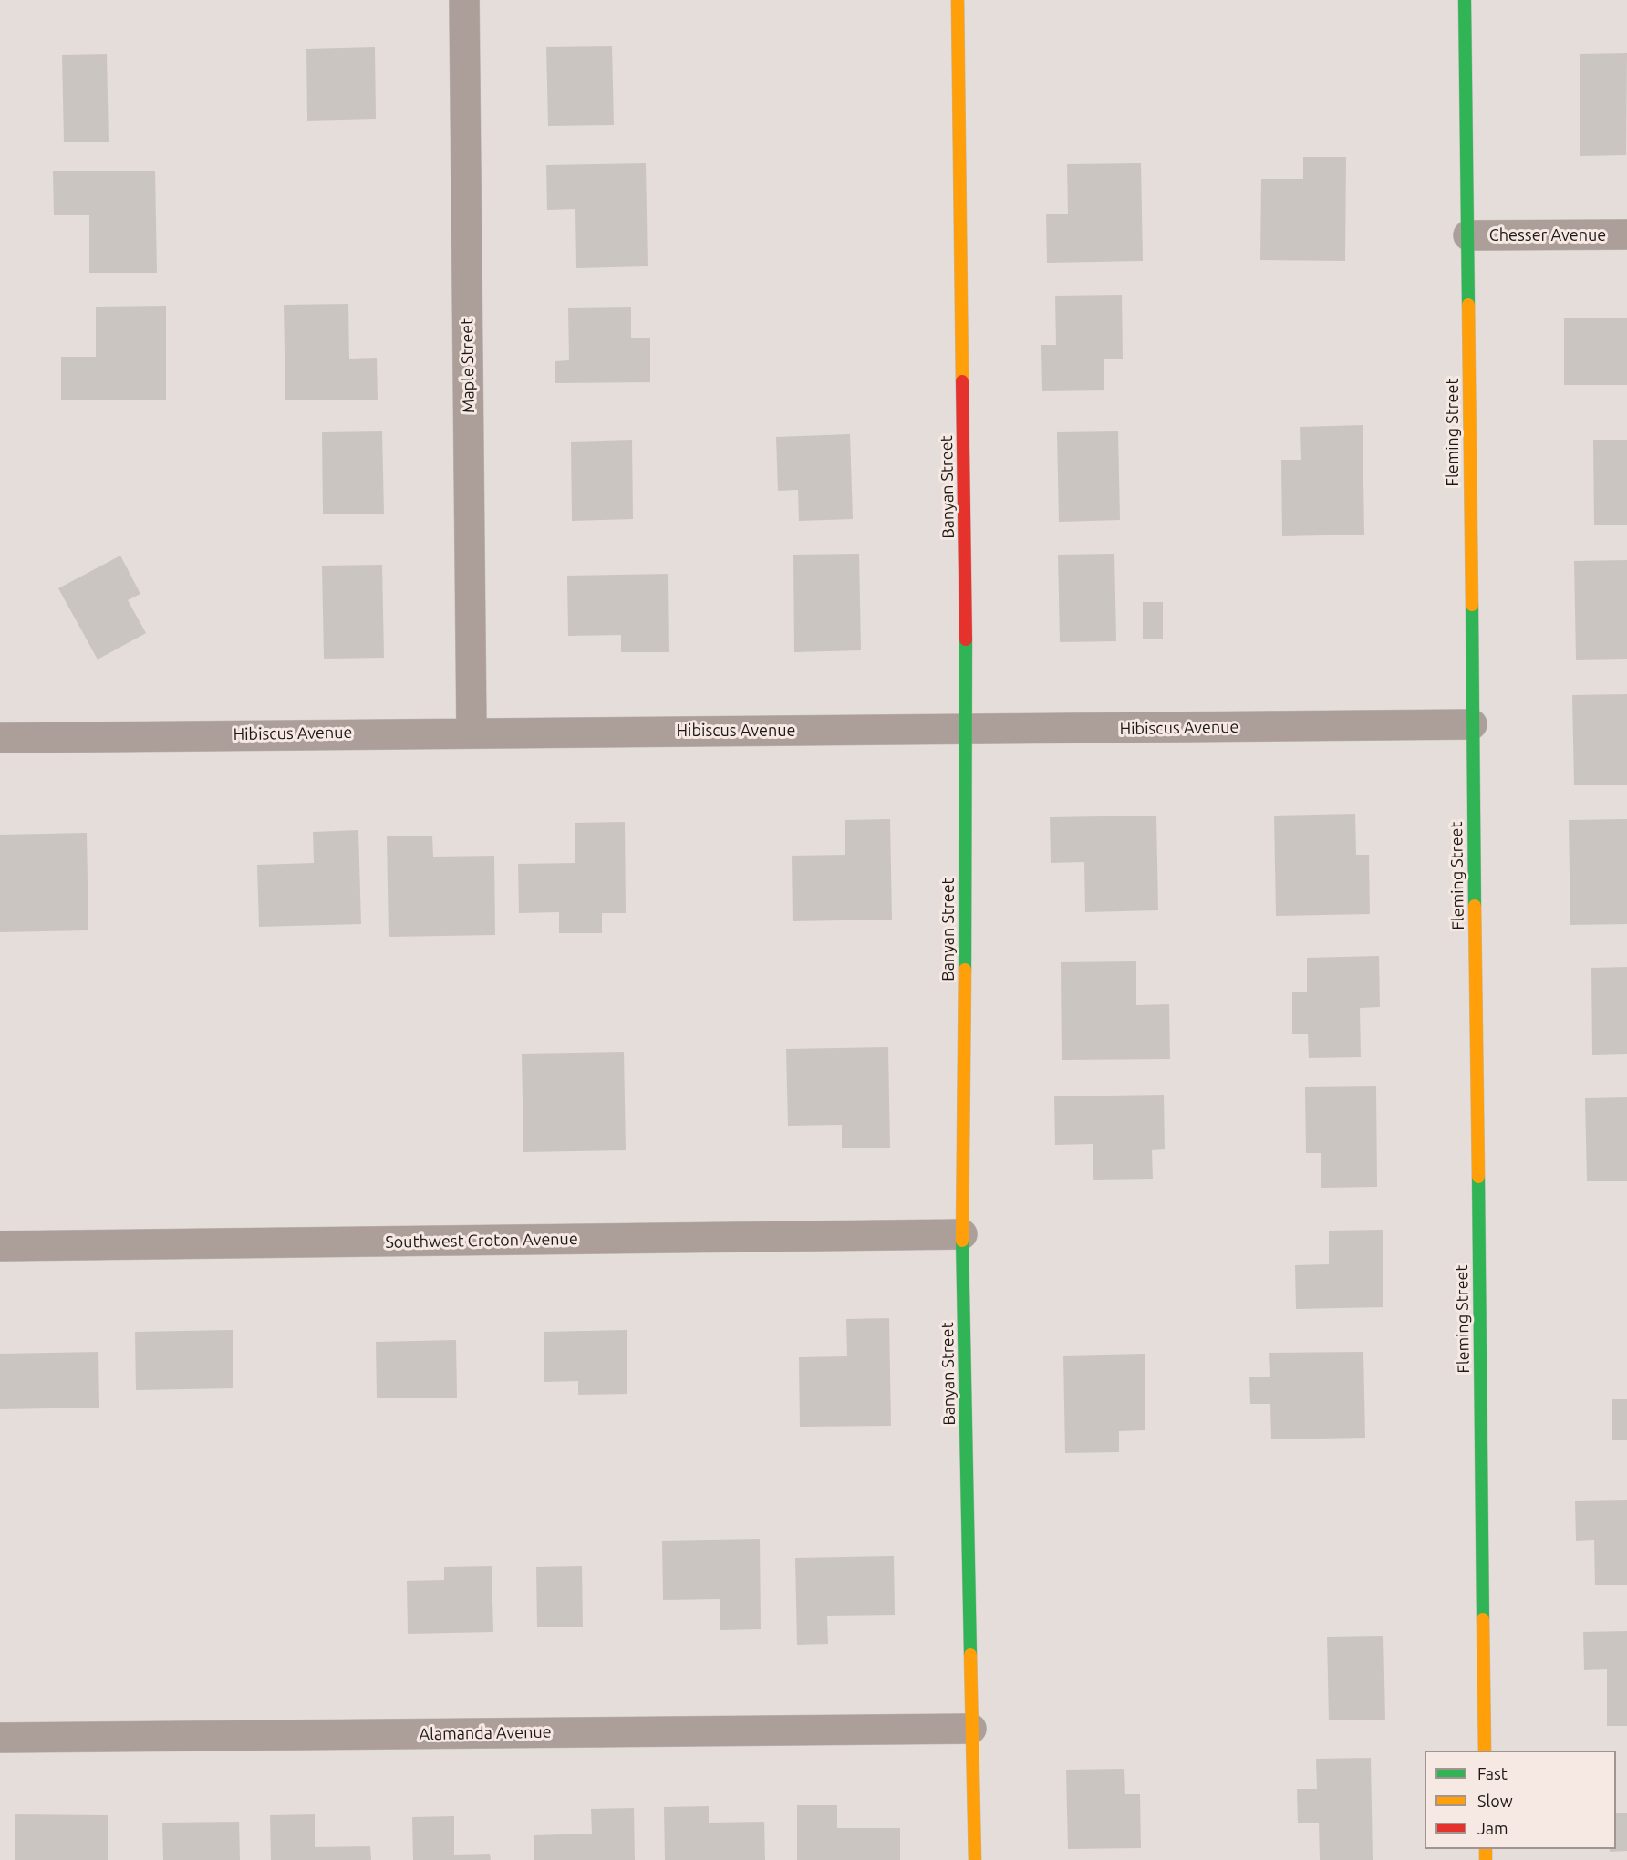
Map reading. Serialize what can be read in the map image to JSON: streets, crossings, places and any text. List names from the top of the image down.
{
  "streets": {
    "street": [
      "Chesser Avenue",
      "Maple Street",
      "Fleming Street",
      "Banyan Street",
      "Hibiscus Avenue",
      "Southwest Croton Avenue",
      "Alamanda Avenue"
    ]
  },
  "crossings": [
    ["Chesser Avenue", "Fleming Street"],
    ["Maple Street", "Hibiscus Avenue"],
    ["Fleming Street", "Hibiscus Avenue"],
    ["Banyan Street", "Hibiscus Avenue"],
    ["Banyan Street", "Southwest Croton Avenue"],
    ["Banyan Street", "Alamanda Avenue"]
  ],
  "legend": ["Fast", "Slow", "Jam"]
}
